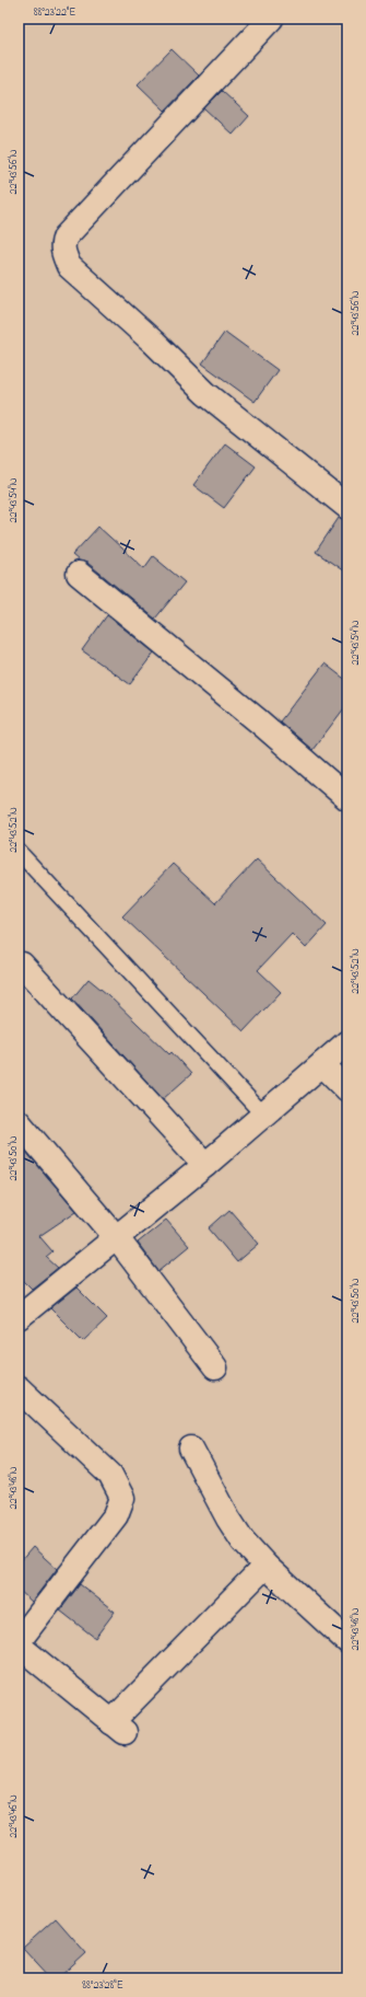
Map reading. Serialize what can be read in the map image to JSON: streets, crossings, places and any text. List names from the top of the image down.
{
  "coordinates": [
    "88°23'22\"E",
    "22°43'56\"N",
    "22°43'54\"N",
    "22°43'52\"N",
    "22°43'50\"N",
    "22°43'48\"N",
    "22°43'46\"N",
    "88°23'28\"E"
  ]
}
